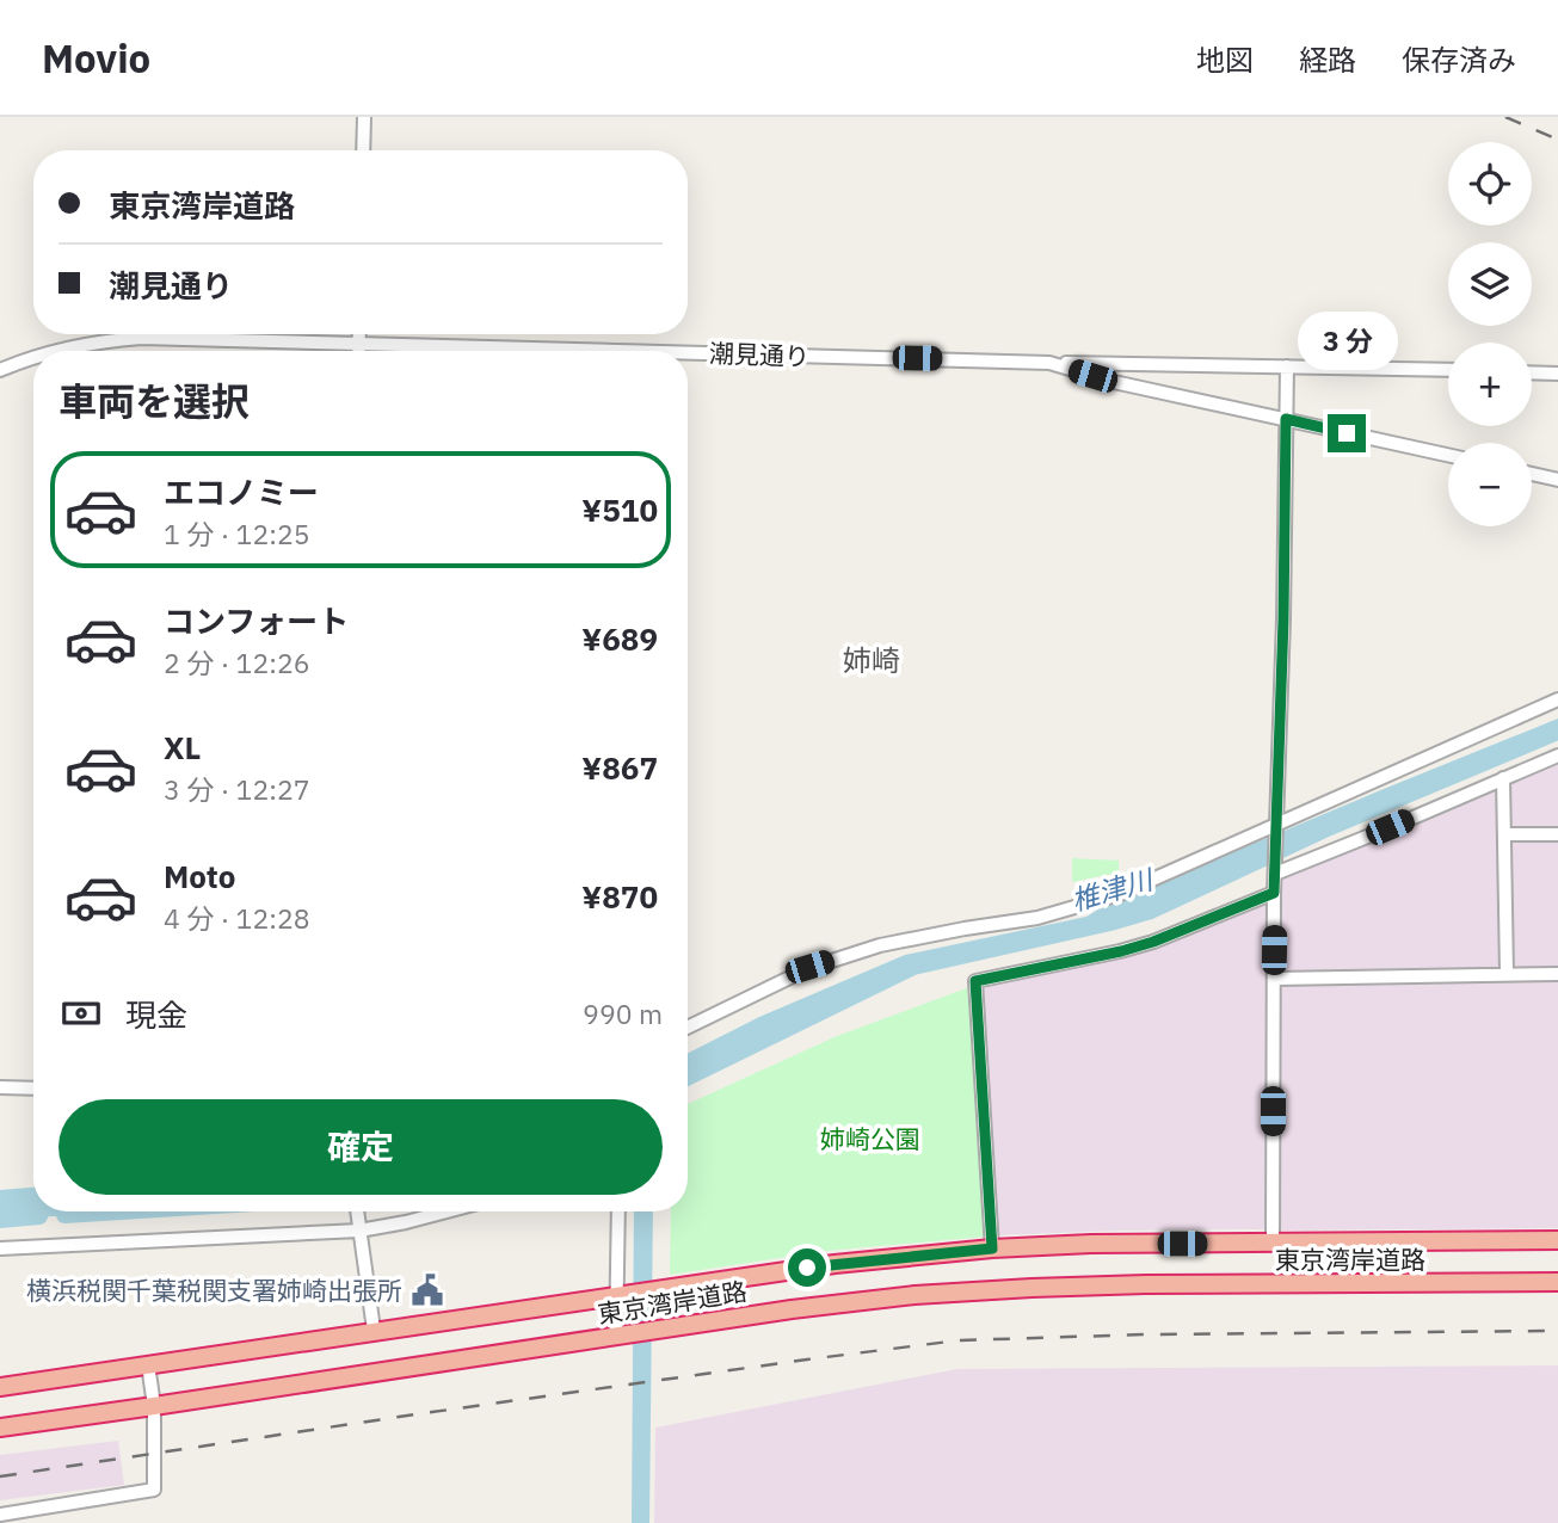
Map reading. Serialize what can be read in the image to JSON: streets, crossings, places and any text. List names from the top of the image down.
{
  "streets": {
    "highway": ["東京湾岸道路"],
    "street": ["潮見通り"]
  },
  "districts": ["姉崎"],
  "water": ["椎津川"],
  "parks": ["姉崎公園"],
  "places": {
    "public building": ["横浜税関千葉税関支署姉崎出張所"]
  },
  "page": {
    "header": "Movio",
    "nav": ["地図", "経路", "保存済み"],
    "map_buttons": ["+", "−"],
    "banner": ["東京湾岸道路", "潮見通り"],
    "bubble": "3 分",
    "heading": "車両を選択",
    "list": [
      {
        "name": "エコノミー",
        "note": "1 分 · 12:25",
        "value": "¥510"
      },
      {
        "name": "コンフォート",
        "note": "2 分 · 12:26",
        "value": "¥689"
      },
      {
        "name": "XL",
        "note": "3 分 · 12:27",
        "value": "¥867"
      },
      {
        "name": "Moto",
        "note": "4 分 · 12:28",
        "value": "¥870"
      }
    ],
    "pay": ["現金", "990 m"],
    "buttons": "確定"
  }
}
